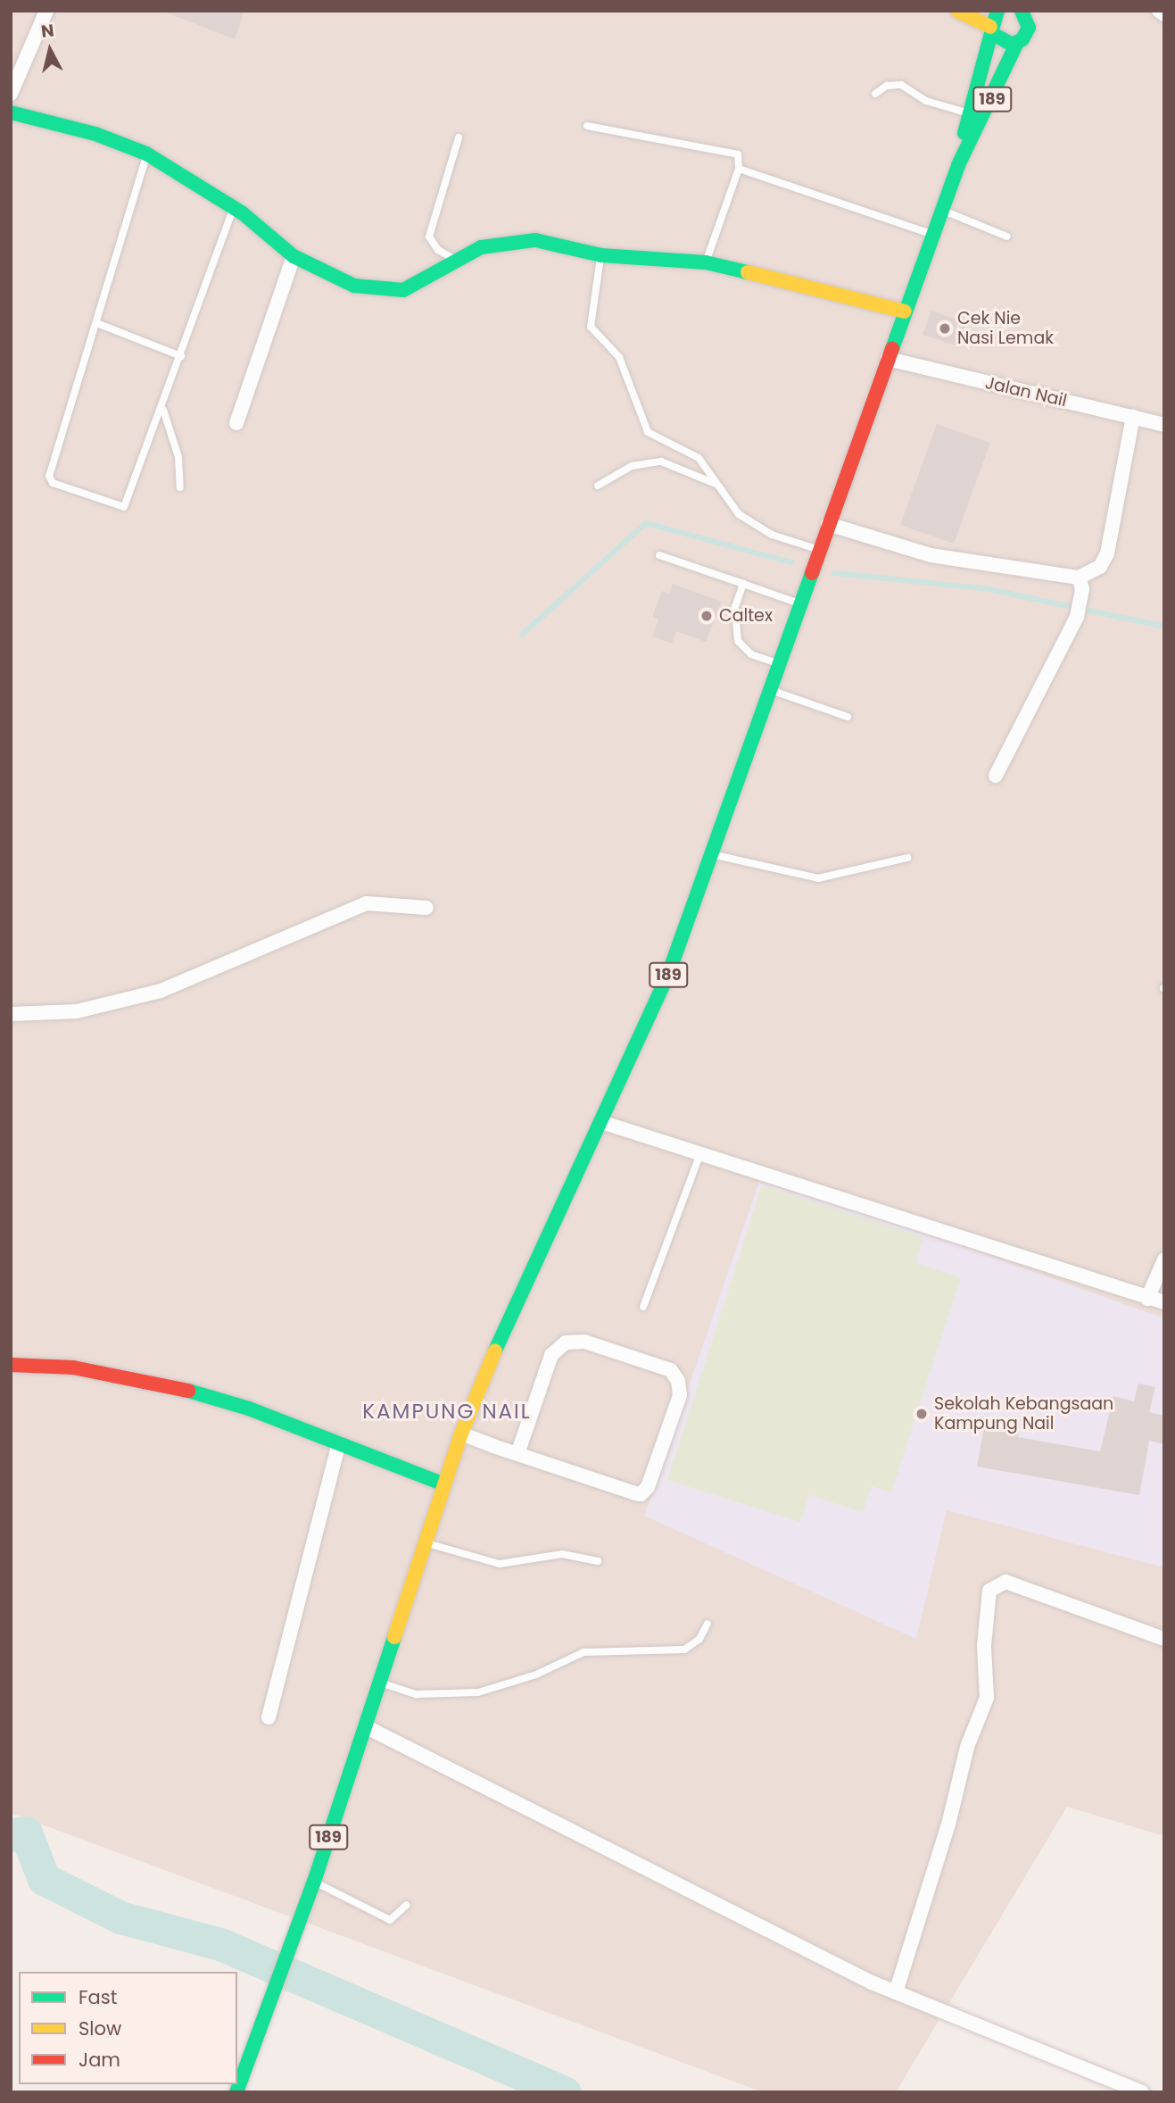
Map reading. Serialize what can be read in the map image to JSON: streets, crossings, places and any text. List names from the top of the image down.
{
  "streets": {
    "main road": ["189"],
    "street": ["Jalan Nail"]
  },
  "crossings": [
    ["189", "Jalan Nail"]
  ],
  "districts": ["KAMPUNG NAIL"],
  "places": ["Cek Nie Nasi Lemak", "Caltex", "Sekolah Kebangsaan Kampung Nail"],
  "legend": ["Fast", "Slow", "Jam"],
  "north": "top"
}
